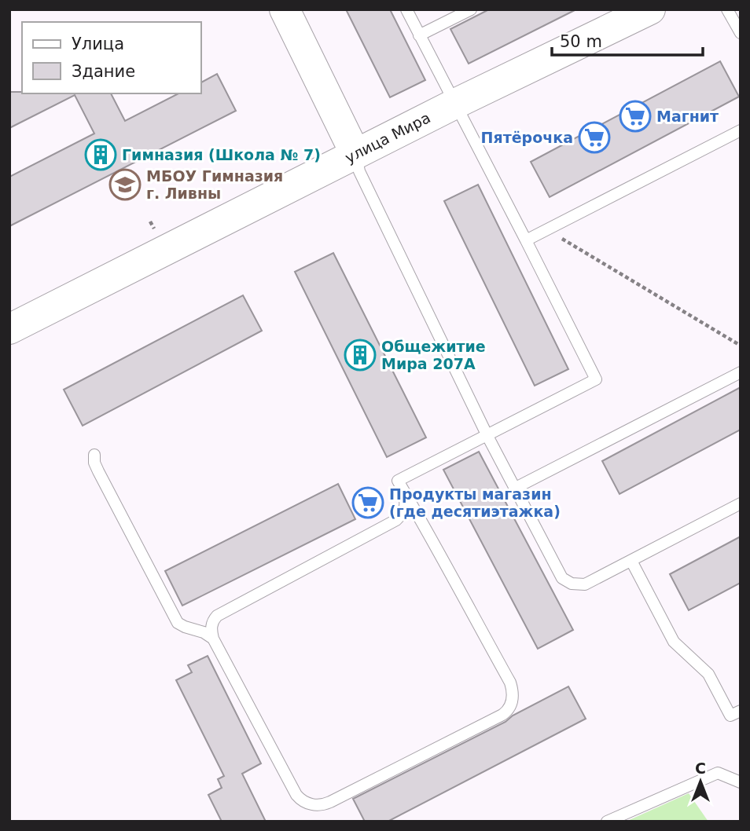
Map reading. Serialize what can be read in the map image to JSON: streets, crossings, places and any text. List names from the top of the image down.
{
  "streets": {
    "street": ["улица Мира"]
  },
  "places": {
    "supermarket": ["Магнит", "Пятёрочка", "Продукты магазин (где десятиэтажка)"],
    "building": ["Гимназия (Школа № 7)", "Общежитие Мира 207А"],
    "school or university": ["МБОУ Гимназия г. Ливны"]
  },
  "legend": ["Улица", "Здание"],
  "scale_bar": "50 m",
  "north": "top"
}
